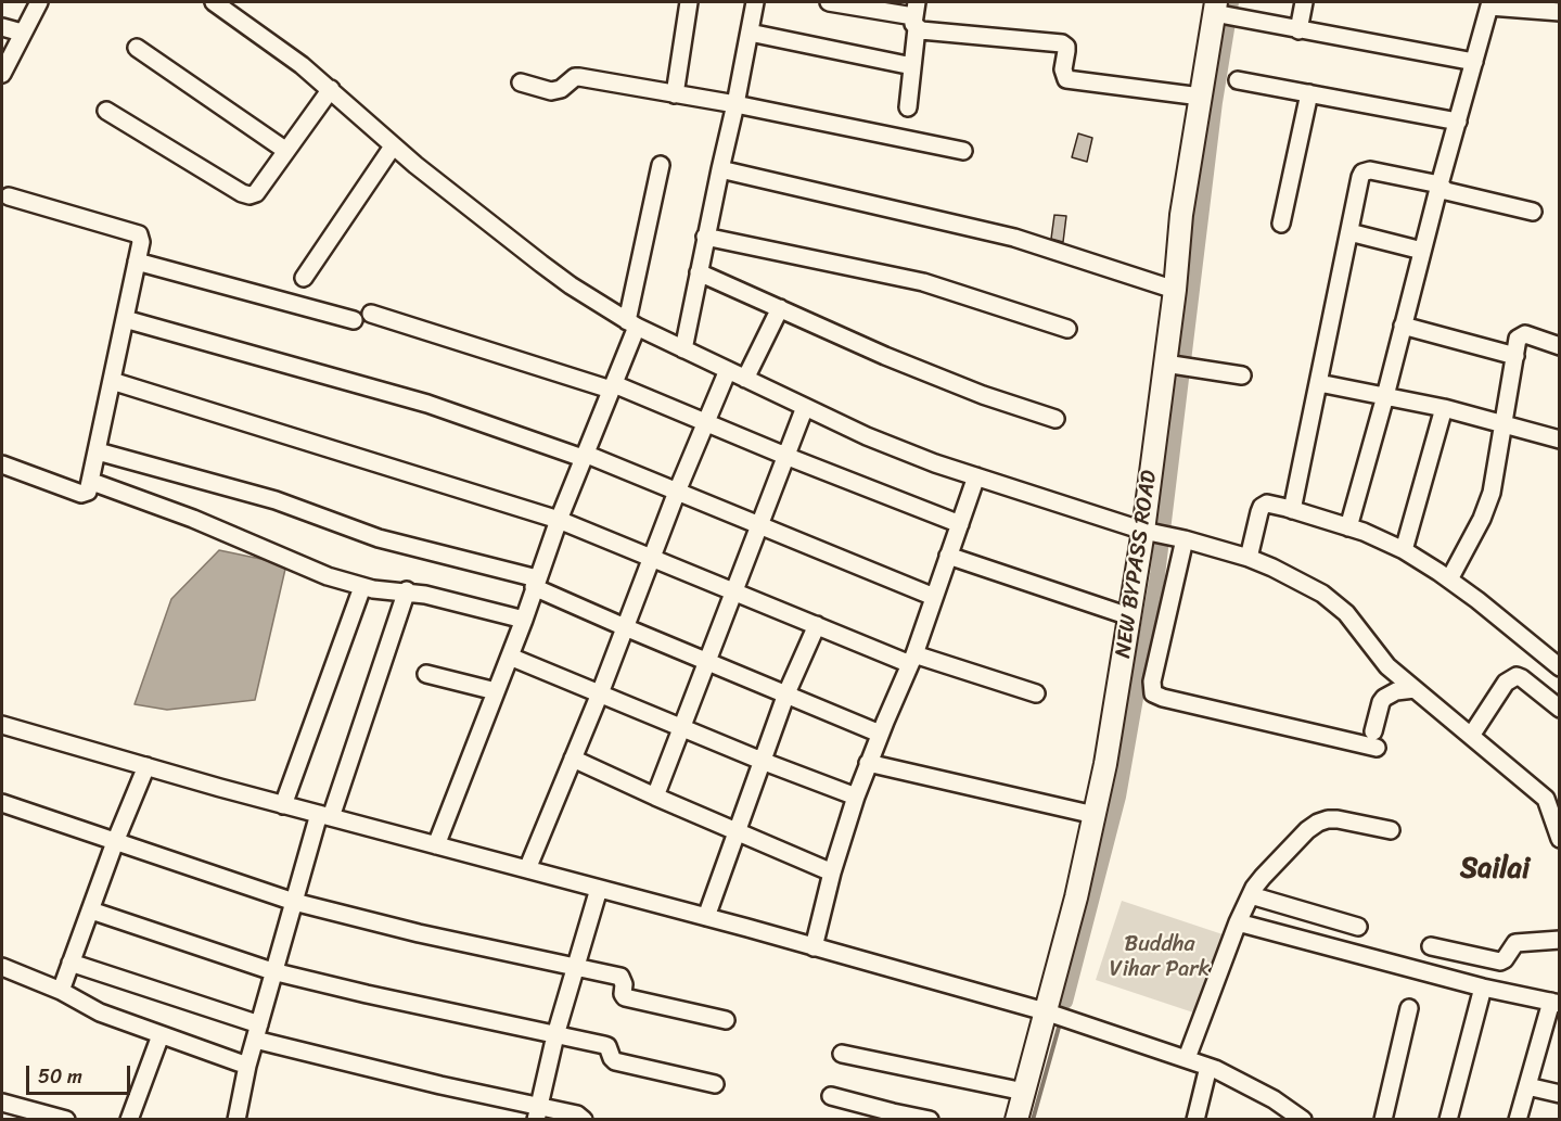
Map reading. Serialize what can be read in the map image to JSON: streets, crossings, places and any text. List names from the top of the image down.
{
  "streets": {
    "main road": ["NEW BYPASS ROAD"]
  },
  "districts": ["Sailai"],
  "parks": ["Buddha Vihar Park"],
  "scale_bar": "50 m"
}
